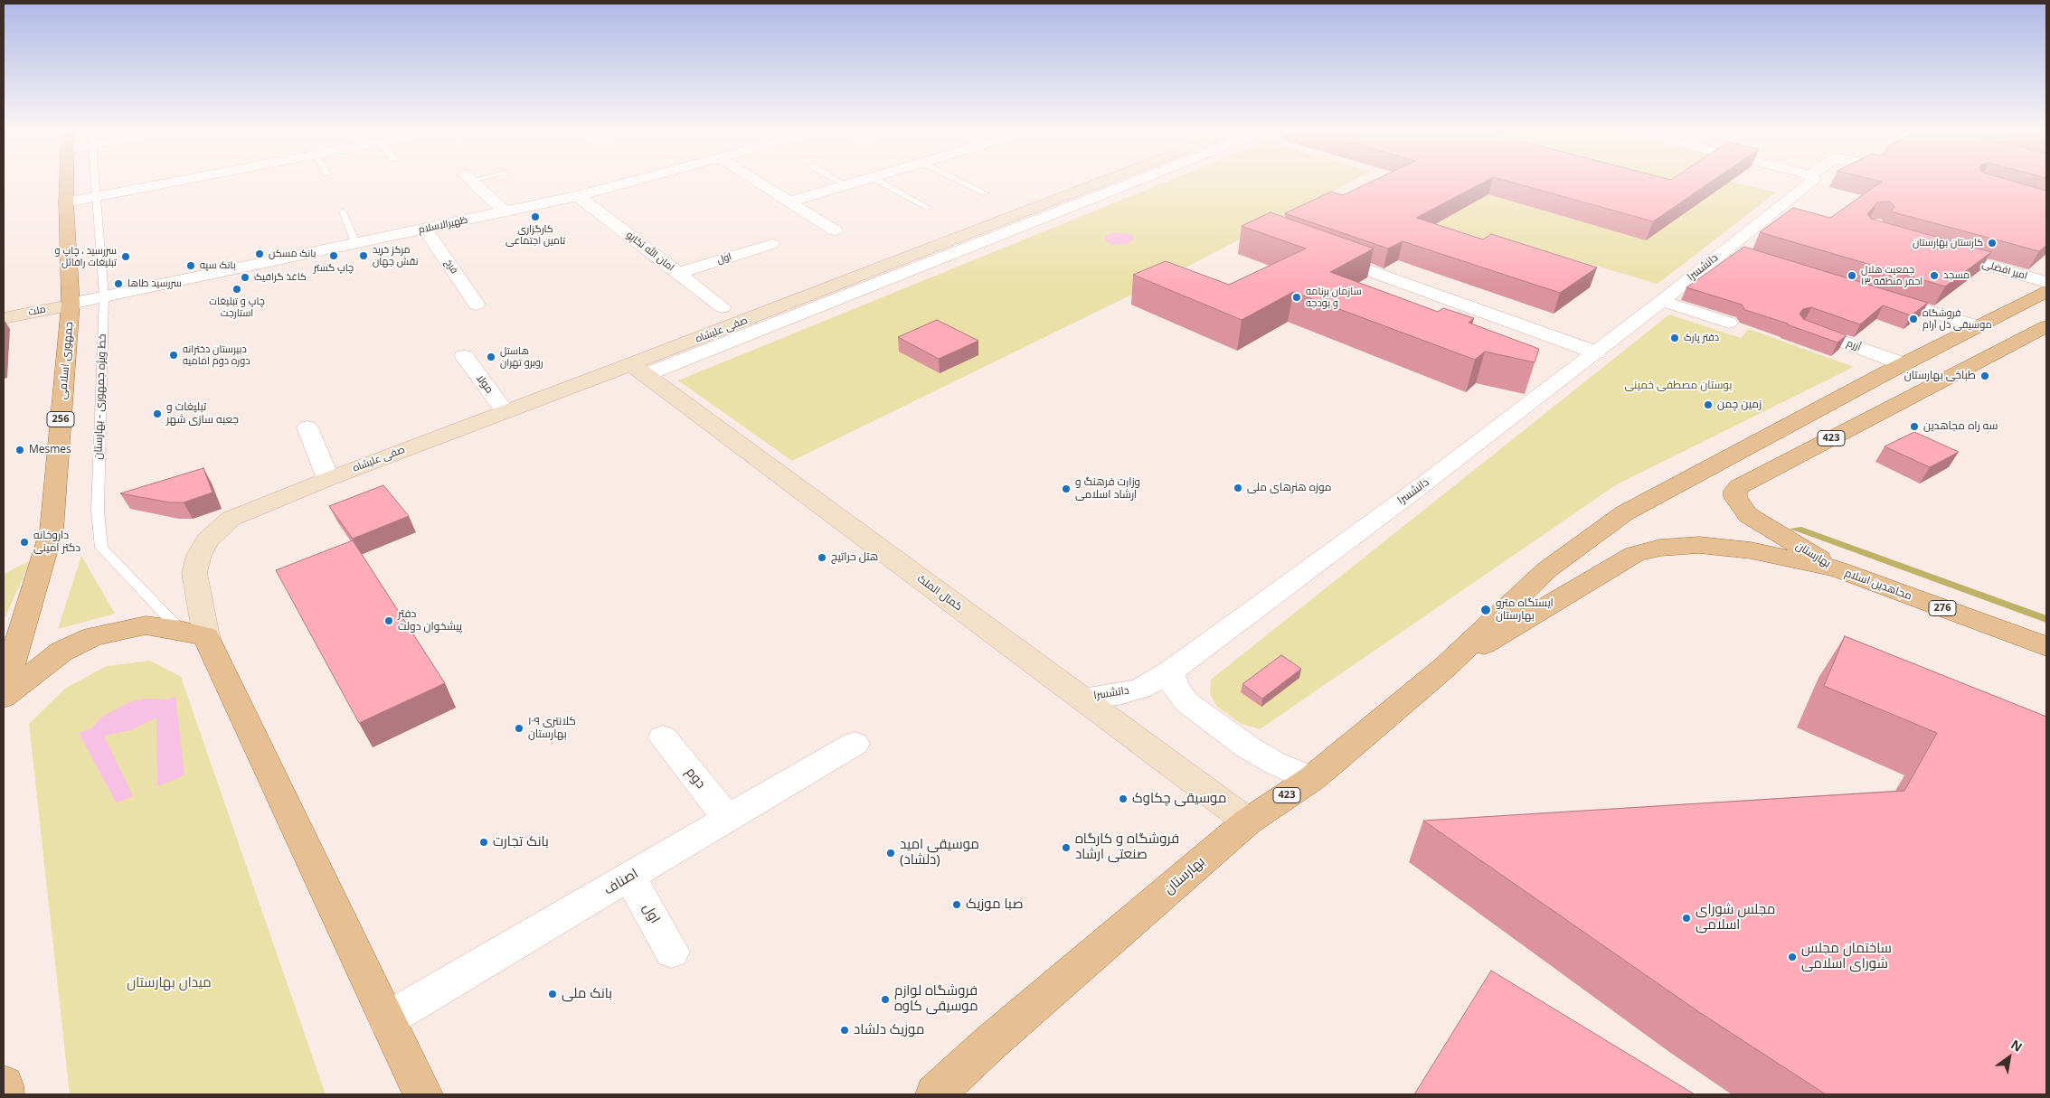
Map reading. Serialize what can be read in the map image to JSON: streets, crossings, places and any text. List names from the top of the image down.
{
  "streets": {
    "main road": [
      "ملت",
      "صفی علیشاه",
      "جمهوری اسلامی",
      "256",
      "423",
      "بهارستان",
      "مجاهدین اسلام",
      "کمال الملک",
      "276"
    ],
    "street": [
      "ظهیرالاسلام",
      "امان الله تکاپو",
      "اول",
      "فرخ",
      "دانشسرا",
      "امیر افضلی",
      "آزرم",
      "مولا",
      "دوم",
      "اصناف"
    ],
    "lane": ["خط ویژه جمهوری - بهارستان"]
  },
  "crossings": [
    ["ظهیرالاسلام", "امان الله تکاپو"],
    ["ظهیرالاسلام", "فرخ"],
    ["ظهیرالاسلام", "ملت"],
    ["ظهیرالاسلام", "جمهوری اسلامی"],
    ["ظهیرالاسلام", "خط ویژه جمهوری - بهارستان"],
    ["امان الله تکاپو", "اول"],
    ["اول", "اصناف"],
    ["دانشسرا", "کمال الملک"],
    ["ملت", "جمهوری اسلامی"],
    ["صفی علیشاه", "مولا"],
    ["صفی علیشاه", "خط ویژه جمهوری - بهارستان"],
    ["صفی علیشاه", "کمال الملک"],
    ["آزرم", "بهارستان"],
    ["بهارستان", "مجاهدین اسلام"],
    ["بهارستان", "کمال الملک"],
    ["دوم", "اصناف"]
  ],
  "parks": ["بوستان مصطفی خمینی", "میدان بهارستان"],
  "places": [
    "کارگزاری تامین اجتماعی",
    "کارستان بهارستان",
    "بانک مسکن",
    "چاپ گستر",
    "مرکز خرید نقش جهان",
    "سررسید ، چاپ و تبلیغات رافائل",
    "بانک سپه",
    "جمعیت هلال احمر منطقه ۱۳",
    "مسجد",
    "کاغذ گرافیک",
    "سررسید طاها",
    "چاپ و تبلیغات استارجت",
    "سازمان برنامه و بودجه",
    "فروشگاه موسیقی دل آرام",
    "دفتر پارک",
    "دبیرستان دخترانه دوره دوم امامیه",
    "هاستل روبرو تهران",
    "طباخی بهارستان",
    "زمین چمن",
    "تبلیغات و جعبه سازی شهر",
    "سه راه مجاهدین",
    "Mesmes",
    "موزه هنرهای ملی",
    "وزارت فرهنگ و ارشاد اسلامی",
    "داروخانه دکتر امینی",
    "هتل حراتیج",
    "ایستگاه مترو بهارستان",
    "دفتر پیشخوان دولت",
    "کلانتری ۱۰۹ بهارستان",
    "موسیقی چکاوک",
    "بانک تجارت",
    "فروشگاه و کارگاه صنعتی ارشاد",
    "موسیقی امید (دلشاد)",
    "صبا موزیک",
    "مجلس شورای اسلامی",
    "ساختمان مجلس شورای اسلامی",
    "بانک ملی",
    "فروشگاه لوازم موسیقی کاوه",
    "موزیک دلشاد"
  ],
  "north": "top right"
}
